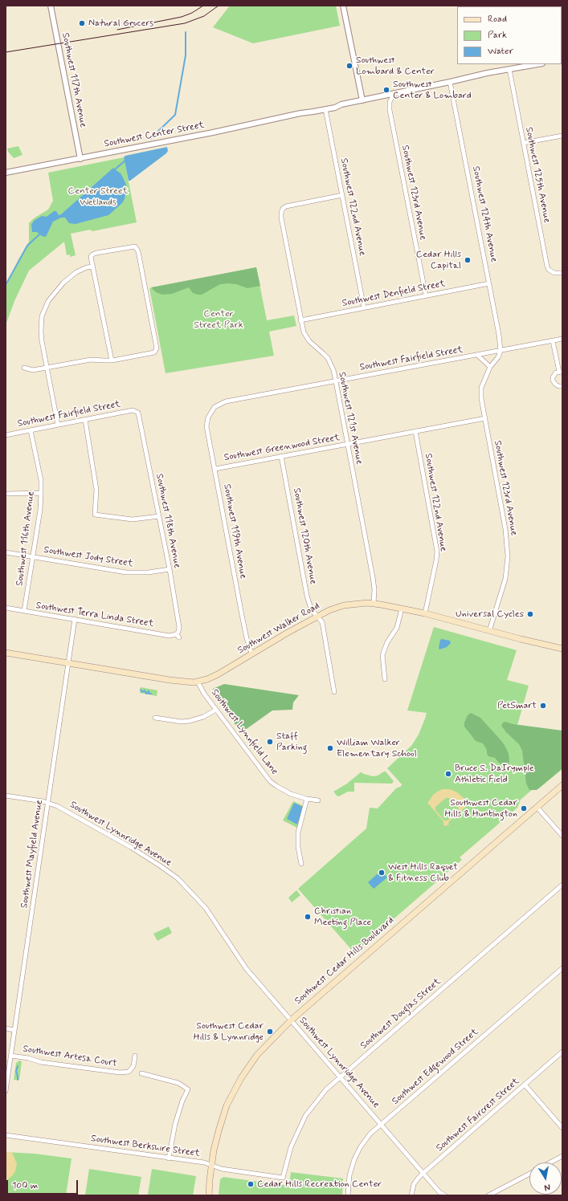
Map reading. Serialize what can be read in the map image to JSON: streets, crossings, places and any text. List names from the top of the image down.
{
  "streets": {
    "main road": ["Southwest Walker Road", "Southwest Cedar Hills Boulevard"],
    "street": [
      "Southwest 117th Avenue",
      "Southwest Center Street",
      "Southwest 125th Avenue",
      "Southwest 123rd Avenue",
      "Southwest 122nd Avenue",
      "Southwest 124th Avenue",
      "Southwest Denfield Street",
      "Southwest Fairfield Street",
      "Southwest 121st Avenue",
      "Southwest Greenwood Street",
      "Southwest 118th Avenue",
      "Southwest 119th Avenue",
      "Southwest 120th Avenue",
      "Southwest 116th Avenue",
      "Southwest Jody Street",
      "Southwest Terra Linda Street",
      "Southwest Lynnfield Lane",
      "Southwest Lynnridge Avenue",
      "Southwest Mayfield Avenue",
      "Southwest Douglas Street",
      "Southwest Artesa Court",
      "Southwest Edgewood Street",
      "Southwest Faircrest Street",
      "Southwest Berkshire Street"
    ]
  },
  "crossings": [
    ["Southwest 117th Avenue", "Southwest Center Street"],
    ["Southwest Center Street", "Southwest 125th Avenue"],
    ["Southwest Center Street", "Southwest 123rd Avenue"],
    ["Southwest Center Street", "Southwest 122nd Avenue"],
    ["Southwest Center Street", "Southwest 124th Avenue"],
    ["Southwest 123rd Avenue", "Southwest 124th Avenue"],
    ["Southwest 123rd Avenue", "Southwest Denfield Street"],
    ["Southwest 123rd Avenue", "Southwest Fairfield Street"],
    ["Southwest 123rd Avenue", "Southwest Greenwood Street"],
    ["Southwest 123rd Avenue", "Southwest Walker Road"],
    ["Southwest 122nd Avenue", "Southwest Denfield Street"],
    ["Southwest 122nd Avenue", "Southwest 121st Avenue"],
    ["Southwest 122nd Avenue", "Southwest Greenwood Street"],
    ["Southwest 122nd Avenue", "Southwest Walker Road"],
    ["Southwest 124th Avenue", "Southwest Denfield Street"],
    ["Southwest 124th Avenue", "Southwest Fairfield Street"],
    ["Southwest Denfield Street", "Southwest 121st Avenue"],
    ["Southwest Fairfield Street", "Southwest 121st Avenue"],
    ["Southwest Fairfield Street", "Southwest 118th Avenue"],
    ["Southwest Fairfield Street", "Southwest 119th Avenue"],
    ["Southwest Fairfield Street", "Southwest 116th Avenue"],
    ["Southwest 121st Avenue", "Southwest Greenwood Street"],
    ["Southwest 121st Avenue", "Southwest Walker Road"],
    ["Southwest Greenwood Street", "Southwest 119th Avenue"],
    ["Southwest Greenwood Street", "Southwest 120th Avenue"],
    ["Southwest 118th Avenue", "Southwest Jody Street"],
    ["Southwest 118th Avenue", "Southwest Terra Linda Street"],
    ["Southwest 119th Avenue", "Southwest Walker Road"],
    ["Southwest 120th Avenue", "Southwest Walker Road"],
    ["Southwest 116th Avenue", "Southwest Jody Street"],
    ["Southwest 116th Avenue", "Southwest Terra Linda Street"],
    ["Southwest Terra Linda Street", "Southwest Mayfield Avenue"],
    ["Southwest Walker Road", "Southwest Lynnfield Lane"],
    ["Southwest Walker Road", "Southwest Mayfield Avenue"],
    ["Southwest Lynnridge Avenue", "Southwest Mayfield Avenue"],
    ["Southwest Lynnridge Avenue", "Southwest Cedar Hills Boulevard"],
    ["Southwest Lynnridge Avenue", "Southwest Douglas Street"],
    ["Southwest Lynnridge Avenue", "Southwest Edgewood Street"],
    ["Southwest Lynnridge Avenue", "Southwest Faircrest Street"],
    ["Southwest Mayfield Avenue", "Southwest Artesa Court"],
    ["Southwest Cedar Hills Boulevard", "Southwest Berkshire Street"],
    ["Southwest Douglas Street", "Southwest Berkshire Street"]
  ],
  "parks": ["Center Street Wetlands", "Center Street Park"],
  "places": [
    "Natural Grocers",
    "Southwest Lombard & Center",
    "Southwest Center & Lombard",
    "Cedar Hills Capital",
    "Universal Cycles",
    "PetSmart",
    "Staff Parking",
    "William Walker Elementary School",
    "Bruce S. DaIrymple Athletic Field",
    "Southwest Cedar Hills & Huntington",
    "West Hills Raquet & Fitness Club",
    "Christian Meeting Place",
    "Southwest Cedar Hills & Lynnridge",
    "Cedar Hills Recreation Center"
  ],
  "legend": ["Road", "Park", "Water"],
  "scale_bar": "100 m",
  "north": "bottom"
}
